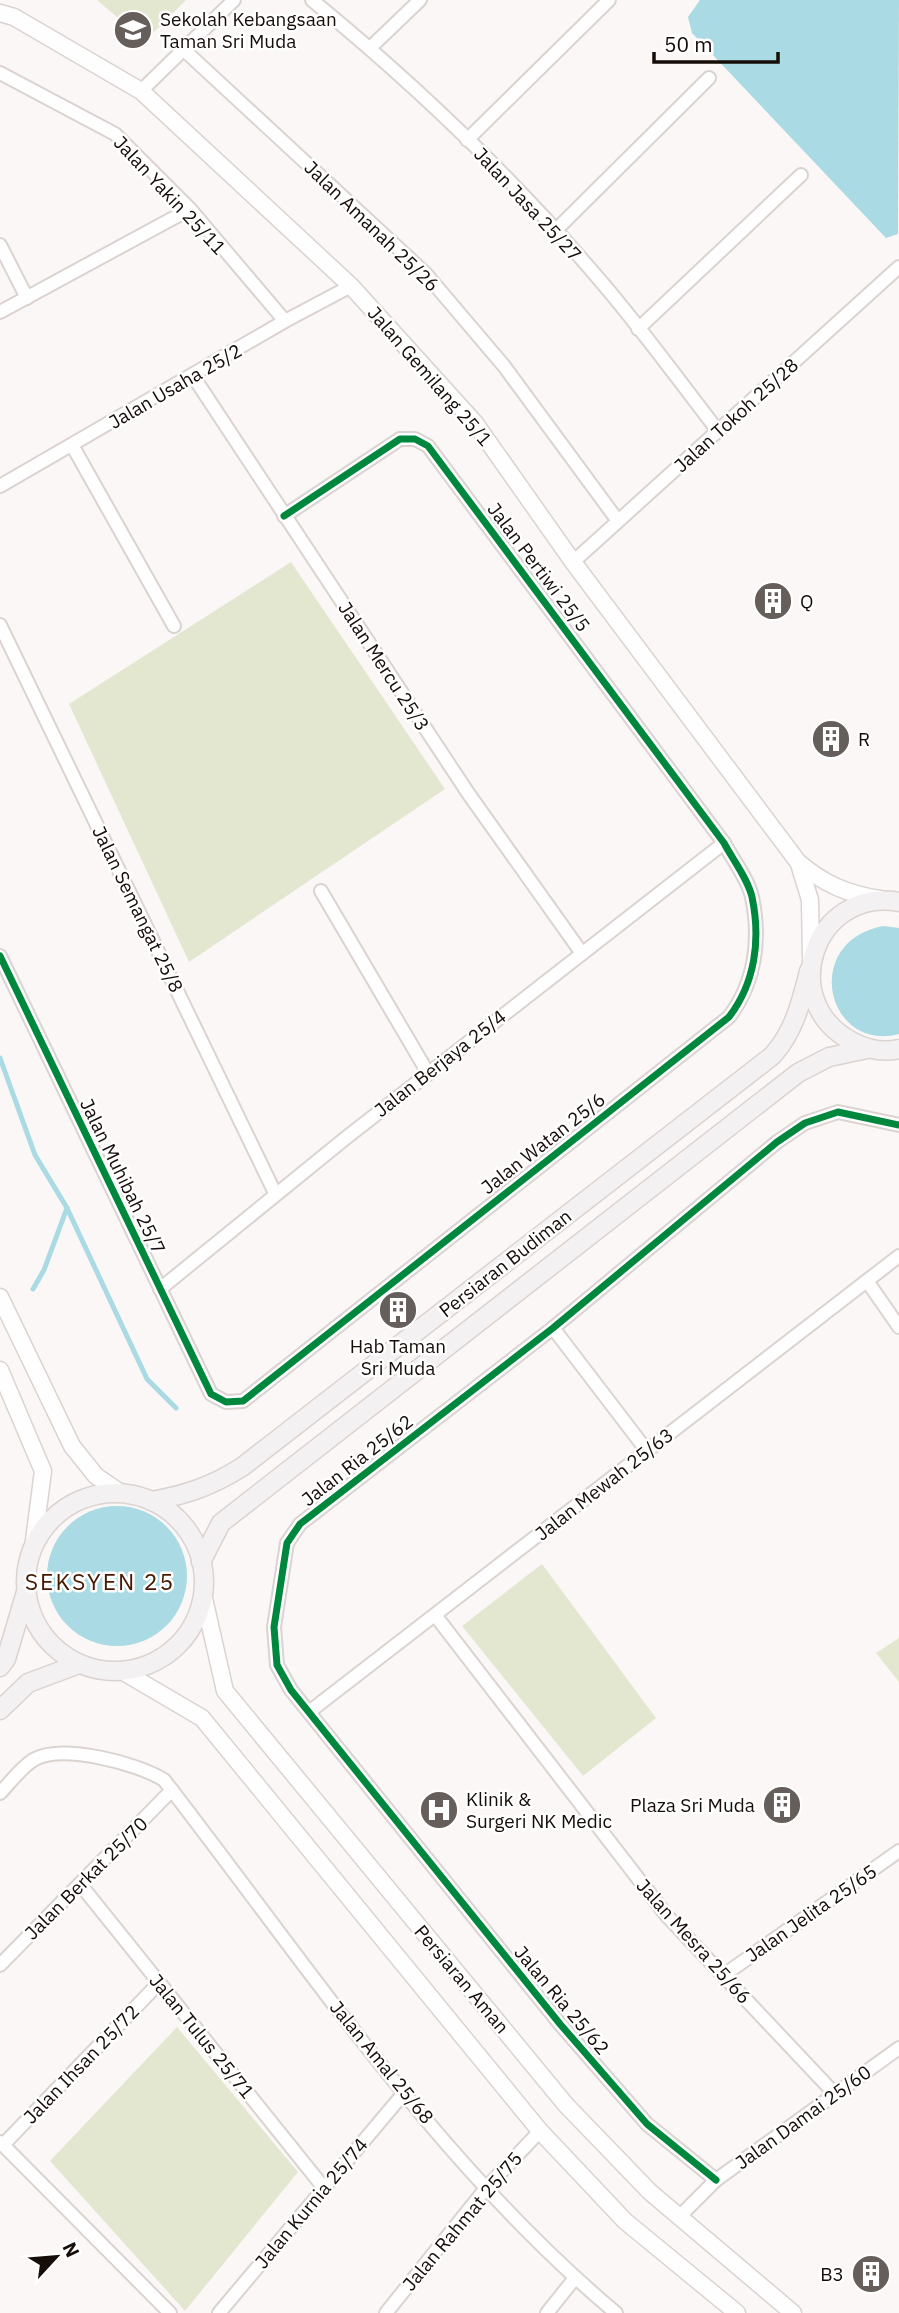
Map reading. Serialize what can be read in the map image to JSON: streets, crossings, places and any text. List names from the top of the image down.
{
  "streets": {
    "main road": ["Persiaran Budiman"],
    "street": [
      "Jalan Yakin 25/11",
      "Jalan Jasa 25/27",
      "Jalan Amanah 25/26",
      "Jalan Gemilang 25/1",
      "Jalan Usaha 25/2",
      "Jalan Tokoh 25/28",
      "Jalan Pertiwi 25/5",
      "Jalan Mercu 25/3",
      "Jalan Semangat 25/8",
      "Jalan Berjaya 25/4",
      "Jalan Watan 25/6",
      "Jalan Muhibah 25/7",
      "Jalan Ria 25/62",
      "Jalan Mewah 25/63",
      "Jalan Berkat 25/70",
      "Jalan Jelita 25/65",
      "Jalan Mesra 25/66",
      "Persiaran Aman",
      "Jalan Tulus 25/71",
      "Jalan Amal 25/68",
      "Jalan Ihsan 25/72",
      "Jalan Damai 25/60",
      "Jalan Kurnia 25/74",
      "Jalan Rahmat 25/75"
    ]
  },
  "crossings": [
    ["Jalan Yakin 25/11", "Jalan Usaha 25/2"],
    ["Jalan Jasa 25/27", "Jalan Tokoh 25/28"],
    ["Jalan Amanah 25/26", "Jalan Tokoh 25/28"],
    ["Jalan Gemilang 25/1", "Jalan Usaha 25/2"],
    ["Jalan Gemilang 25/1", "Jalan Tokoh 25/28"],
    ["Jalan Gemilang 25/1", "Persiaran Budiman"],
    ["Jalan Usaha 25/2", "Jalan Mercu 25/3"],
    ["Jalan Pertiwi 25/5", "Jalan Mercu 25/3"],
    ["Jalan Pertiwi 25/5", "Jalan Berjaya 25/4"],
    ["Jalan Pertiwi 25/5", "Jalan Watan 25/6"],
    ["Jalan Mercu 25/3", "Jalan Berjaya 25/4"],
    ["Jalan Semangat 25/8", "Jalan Berjaya 25/4"],
    ["Jalan Berjaya 25/4", "Jalan Watan 25/6"],
    ["Jalan Berjaya 25/4", "Jalan Muhibah 25/7"],
    ["Jalan Watan 25/6", "Jalan Muhibah 25/7"],
    ["Persiaran Budiman", "Persiaran Aman"],
    ["Jalan Ria 25/62", "Jalan Mewah 25/63"],
    ["Jalan Ria 25/62", "Jalan Damai 25/60"],
    ["Jalan Mewah 25/63", "Jalan Mesra 25/66"],
    ["Jalan Berkat 25/70", "Jalan Tulus 25/71"],
    ["Jalan Berkat 25/70", "Jalan Amal 25/68"],
    ["Jalan Jelita 25/65", "Jalan Mesra 25/66"],
    ["Jalan Mesra 25/66", "Jalan Damai 25/60"],
    ["Persiaran Aman", "Jalan Damai 25/60"],
    ["Persiaran Aman", "Jalan Rahmat 25/75"],
    ["Jalan Tulus 25/71", "Jalan Ihsan 25/72"],
    ["Jalan Tulus 25/71", "Jalan Kurnia 25/74"],
    ["Jalan Amal 25/68", "Jalan Kurnia 25/74"],
    ["Jalan Amal 25/68", "Jalan Rahmat 25/75"]
  ],
  "districts": ["SEKSYEN 25"],
  "places": {
    "school or university": ["Sekolah Kebangsaan Taman Sri Muda"],
    "building": [
      "Q",
      "R",
      "Hab Taman Sri Muda",
      "Plaza Sri Muda",
      "B3"
    ],
    "hospital": ["Klinik & Surgeri NK Medic"]
  },
  "scale_bar": "50 m",
  "north": "top right"
}
